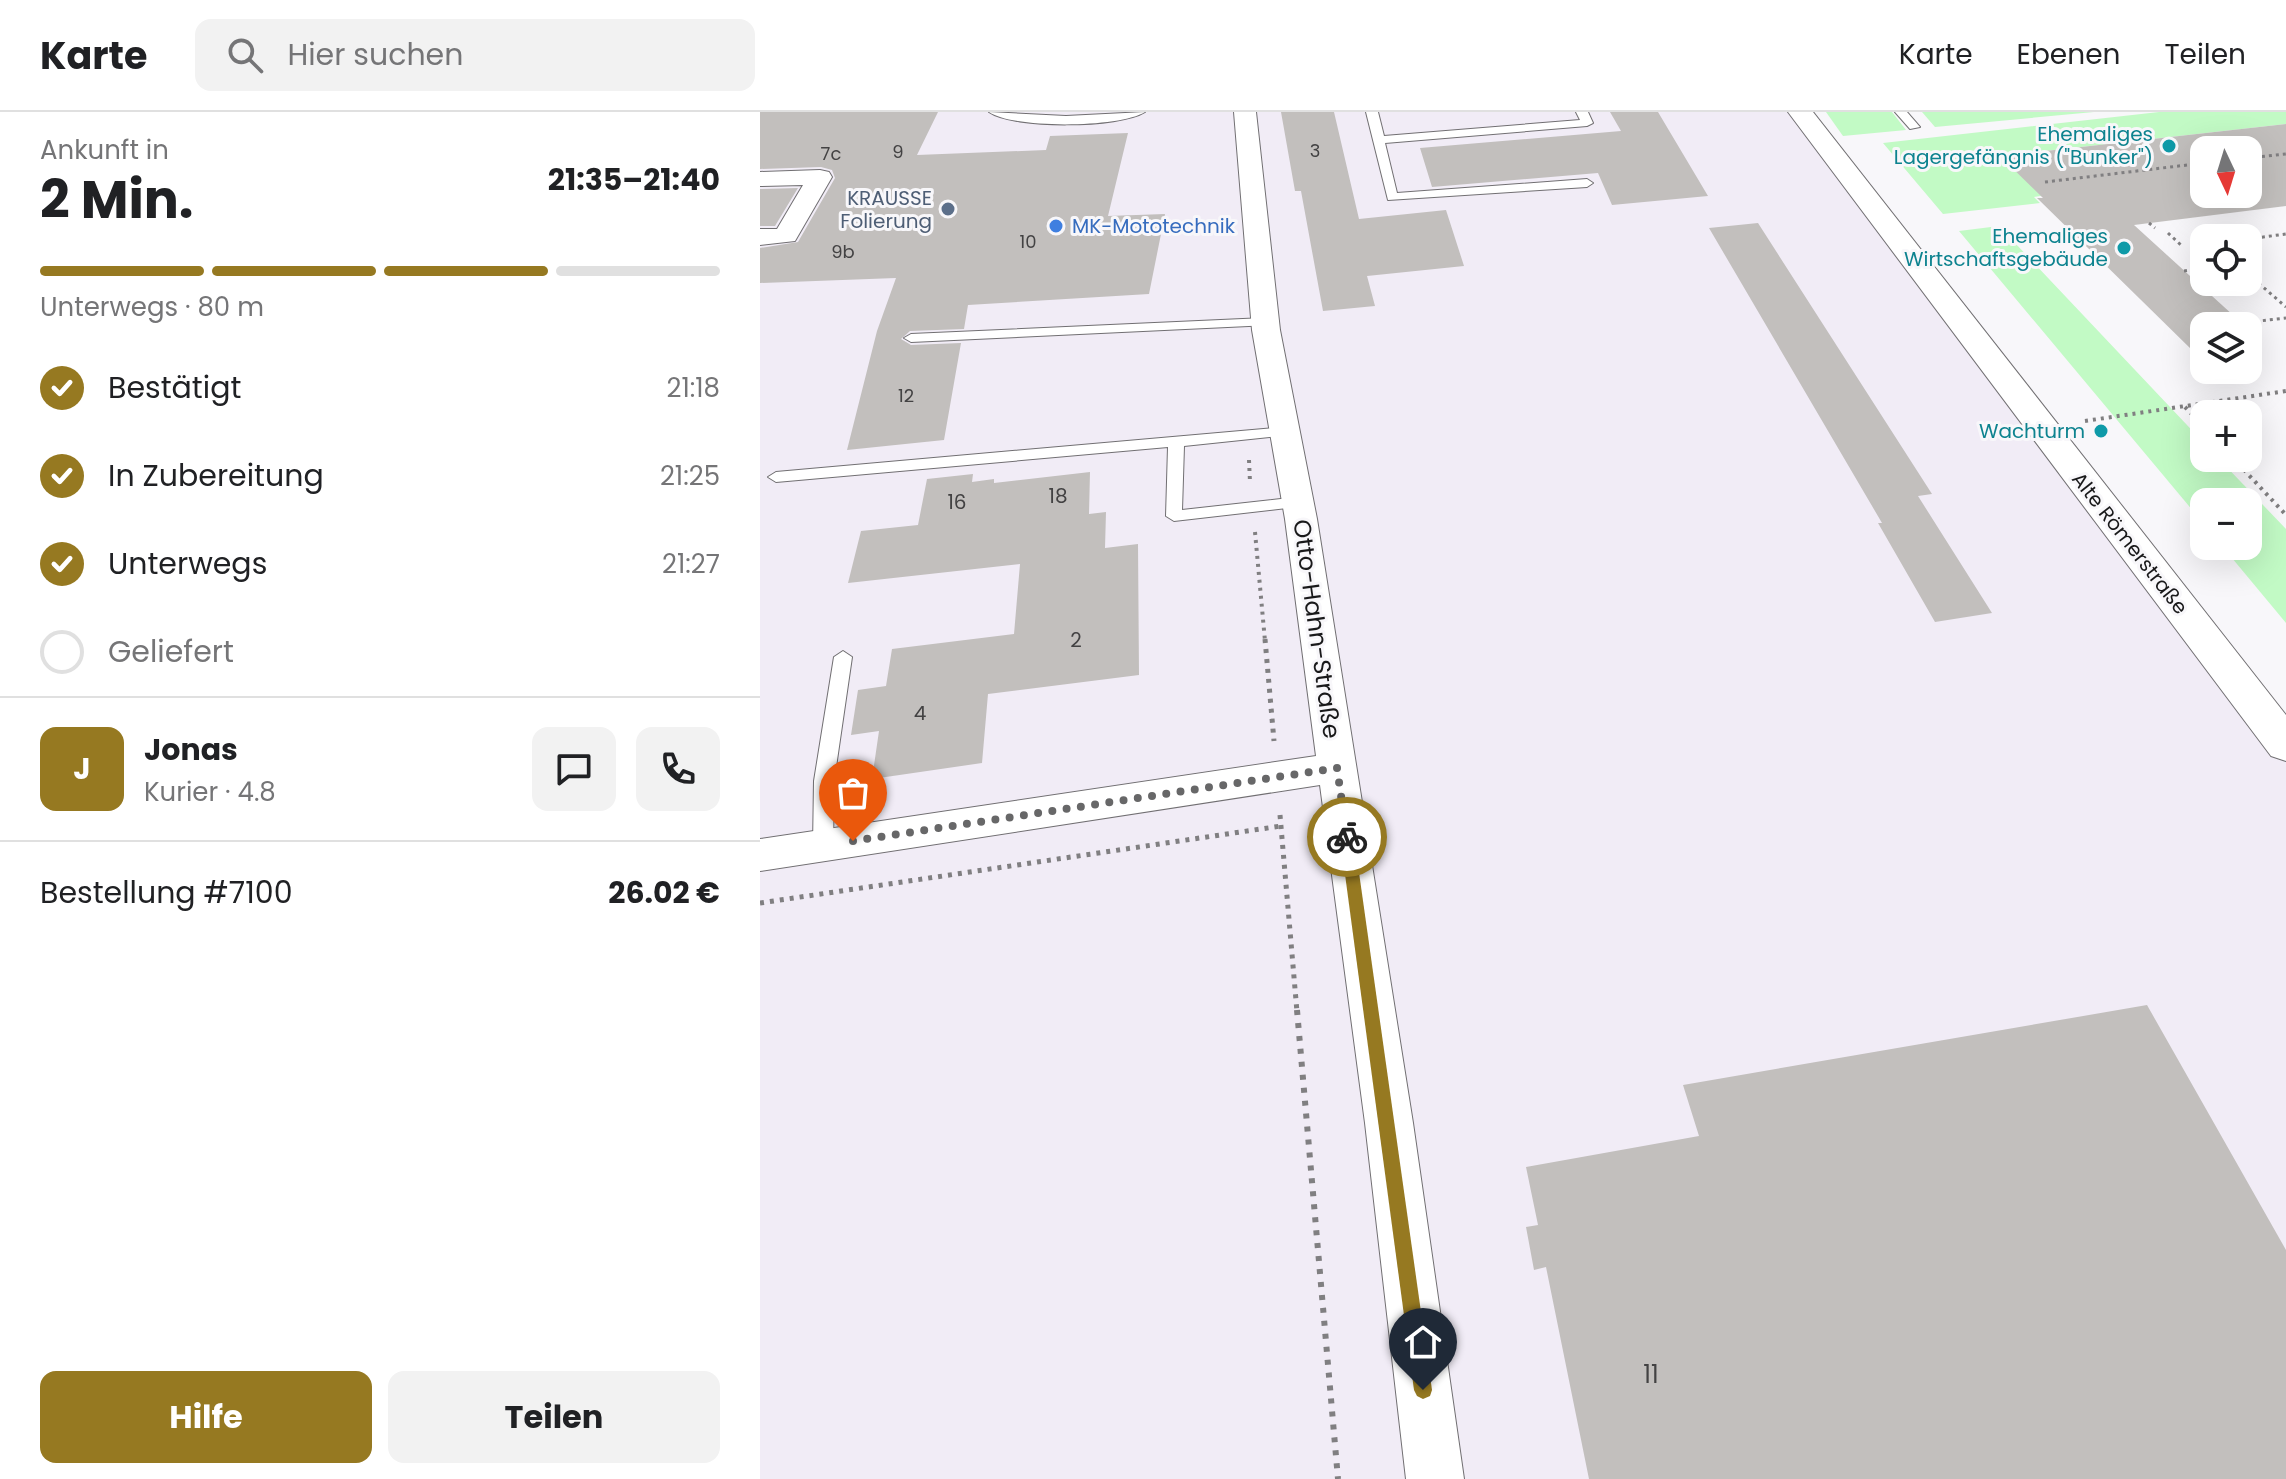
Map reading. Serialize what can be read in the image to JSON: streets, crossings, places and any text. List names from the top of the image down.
{
  "streets": {
    "main road": ["Alte Römerstraße"],
    "street": ["Otto-Hahn-Straße"]
  },
  "places": [
    "Ehemaliges Lagergefängnis (\"Bunker\")",
    "KRAUSSE Folierung",
    "MK-Mototechnik",
    "Ehemaliges Wirtschaftsgebäude",
    "Wachturm"
  ],
  "house_numbers": [
    "3",
    "9",
    "7c",
    "10",
    "9b",
    "12",
    "18",
    "16",
    "2",
    "4",
    "11"
  ],
  "north": "bottom",
  "page": {
    "header": "Karte",
    "search": "Hier suchen",
    "nav": ["Karte", "Ebenen", "Teilen"],
    "heading": ["2 Min.", "Ankunft in", "21:35–21:40"],
    "panel": [
      "Jonas",
      "Kurier · 4.8",
      "Bestellung #7100",
      "26.02 €"
    ],
    "map_buttons": ["+", "−"],
    "bar": "Unterwegs · 80 m",
    "list": [
      ["Bestätigt", "21:18"],
      ["In Zubereitung", "21:25"],
      ["Unterwegs", "21:27"],
      "Geliefert"
    ],
    "round": "J",
    "buttons": ["Hilfe", "Teilen"]
  }
}
